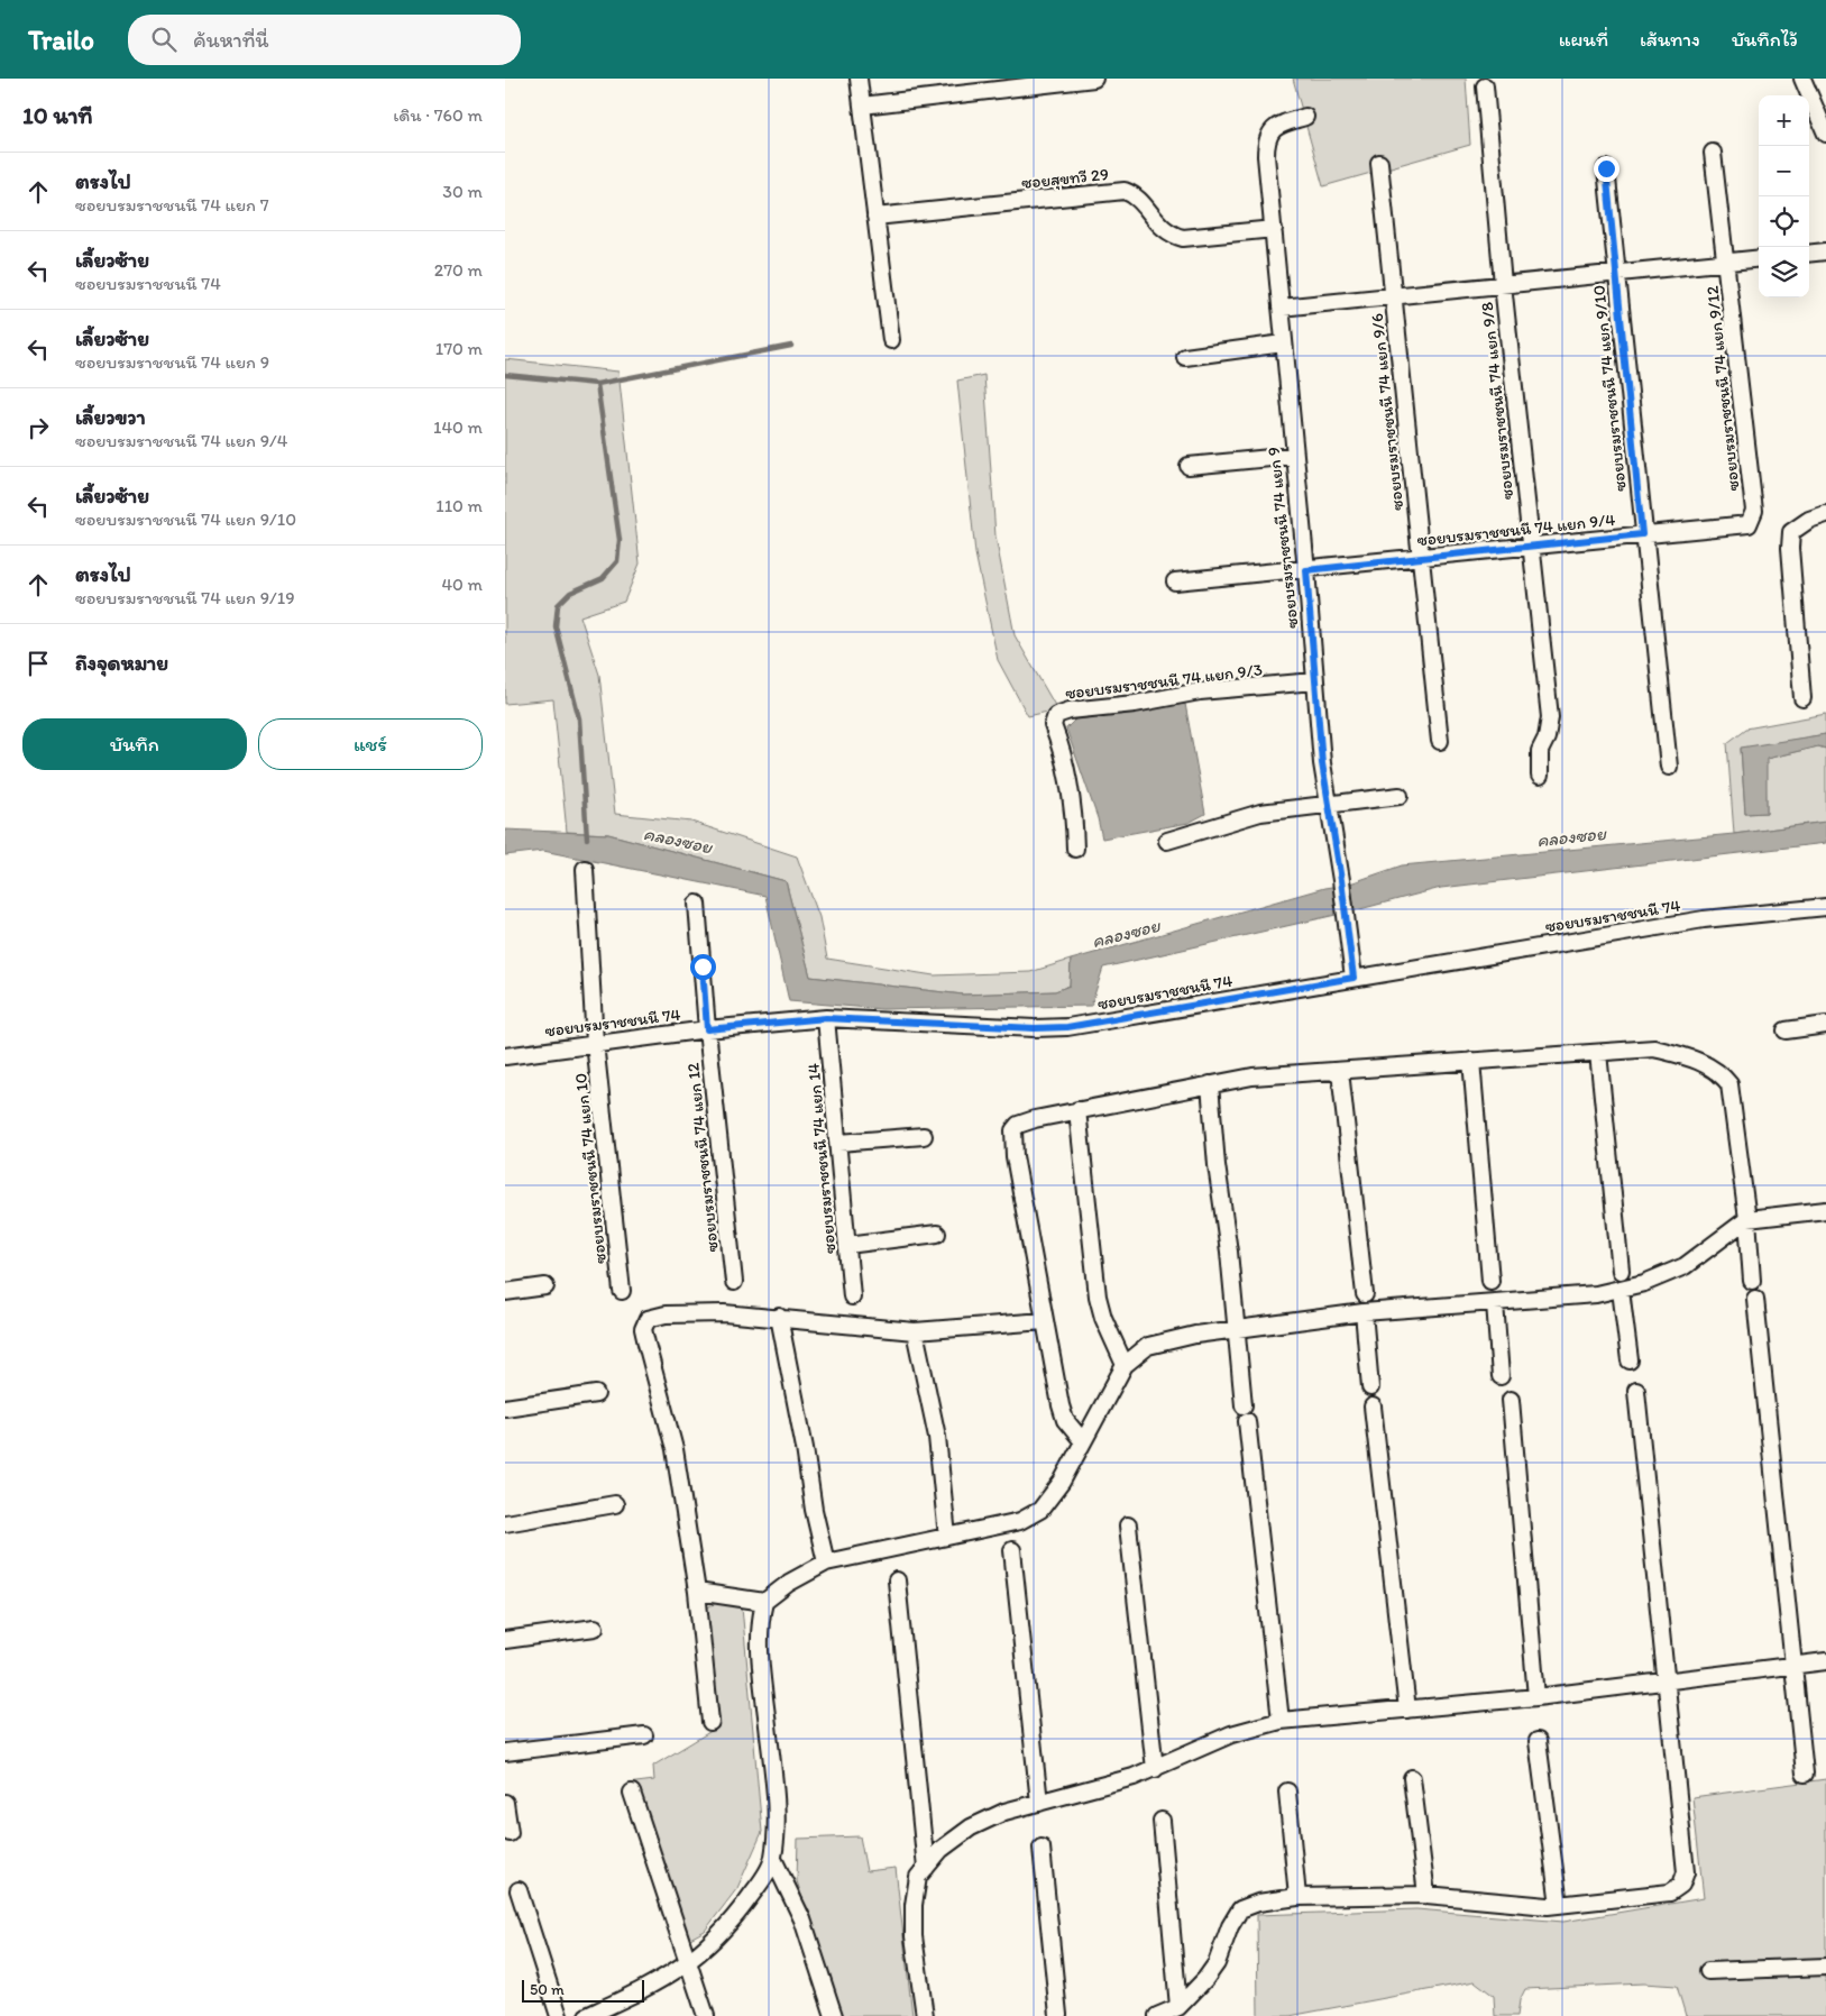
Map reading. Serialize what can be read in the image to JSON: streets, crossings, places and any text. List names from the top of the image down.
{
  "streets": {
    "street": [
      "ซอยสุขทวี 29",
      "ซอยบรมราชชนนี 74 แยก 9/10",
      "ซอยบรมราชชนนี 74 แยก 9/12",
      "ซอยบรมราชชนนี 74 แยก 9/8",
      "ซอยบรมราชชนนี 74 แยก 9/6",
      "ซอยบรมราชชนนี 74 แยก 9/4",
      "ซอยบรมราชชนนี 74 แยก 9",
      "ซอยบรมราชชนนี 74 แยก 9/3",
      "ซอยบรมราชชนนี 74",
      "ซอยบรมราชชนนี 74 แยก 12",
      "ซอยบรมราชชนนี 74 แยก 14",
      "ซอยบรมราชชนนี 74 แยก 10"
    ]
  },
  "crossings": [
    ["ซอยสุขทวี 29", "ซอยบรมราชชนนี 74 แยก 9"],
    ["ซอยบรมราชชนนี 74 แยก 9/10", "ซอยบรมราชชนนี 74 แยก 9/6"],
    ["ซอยบรมราชชนนี 74 แยก 9/10", "ซอยบรมราชชนนี 74 แยก 9/4"],
    ["ซอยบรมราชชนนี 74 แยก 9/12", "ซอยบรมราชชนนี 74 แยก 9/6"],
    ["ซอยบรมราชชนนี 74 แยก 9/12", "ซอยบรมราชชนนี 74 แยก 9/4"],
    ["ซอยบรมราชชนนี 74 แยก 9/8", "ซอยบรมราชชนนี 74 แยก 9/6"],
    ["ซอยบรมราชชนนี 74 แยก 9/8", "ซอยบรมราชชนนี 74 แยก 9/4"],
    ["ซอยบรมราชชนนี 74 แยก 9/6", "ซอยบรมราชชนนี 74 แยก 9/4"],
    ["ซอยบรมราชชนนี 74 แยก 9/6", "ซอยบรมราชชนนี 74 แยก 9"],
    ["ซอยบรมราชชนนี 74 แยก 9/4", "ซอยบรมราชชนนี 74 แยก 9"],
    ["ซอยบรมราชชนนี 74 แยก 9", "ซอยบรมราชชนนี 74 แยก 9/3"],
    ["ซอยบรมราชชนนี 74 แยก 9", "ซอยบรมราชชนนี 74"],
    ["ซอยบรมราชชนนี 74", "ซอยบรมราชชนนี 74 แยก 12"],
    ["ซอยบรมราชชนนี 74", "ซอยบรมราชชนนี 74 แยก 14"],
    ["ซอยบรมราชชนนี 74", "ซอยบรมราชชนนี 74 แยก 10"]
  ],
  "water": ["คลองซอย"],
  "scale_bar": "50 m",
  "page": {
    "header": "Trailo",
    "search": "ค้นหาที่นี่",
    "nav": ["แผนที่", "เส้นทาง", "บันทึกไว้"],
    "heading": ["10 นาที", "เดิน · 760 m"],
    "map_buttons": ["+", "−"],
    "list": [
      ["ตรงไป", "ซอยบรมราชชนนี 74 แยก 7", "30 m"],
      ["เลี้ยวซ้าย", "ซอยบรมราชชนนี 74", "270 m"],
      ["เลี้ยวซ้าย", "ซอยบรมราชชนนี 74 แยก 9", "170 m"],
      ["เลี้ยวขวา", "ซอยบรมราชชนนี 74 แยก 9/4", "140 m"],
      ["เลี้ยวซ้าย", "ซอยบรมราชชนนี 74 แยก 9/10", "110 m"],
      ["ตรงไป", "ซอยบรมราชชนนี 74 แยก 9/19", "40 m"],
      "ถึงจุดหมาย"
    ],
    "buttons": ["บันทึก", "แชร์"],
    "scale": "50 m"
  }
}
